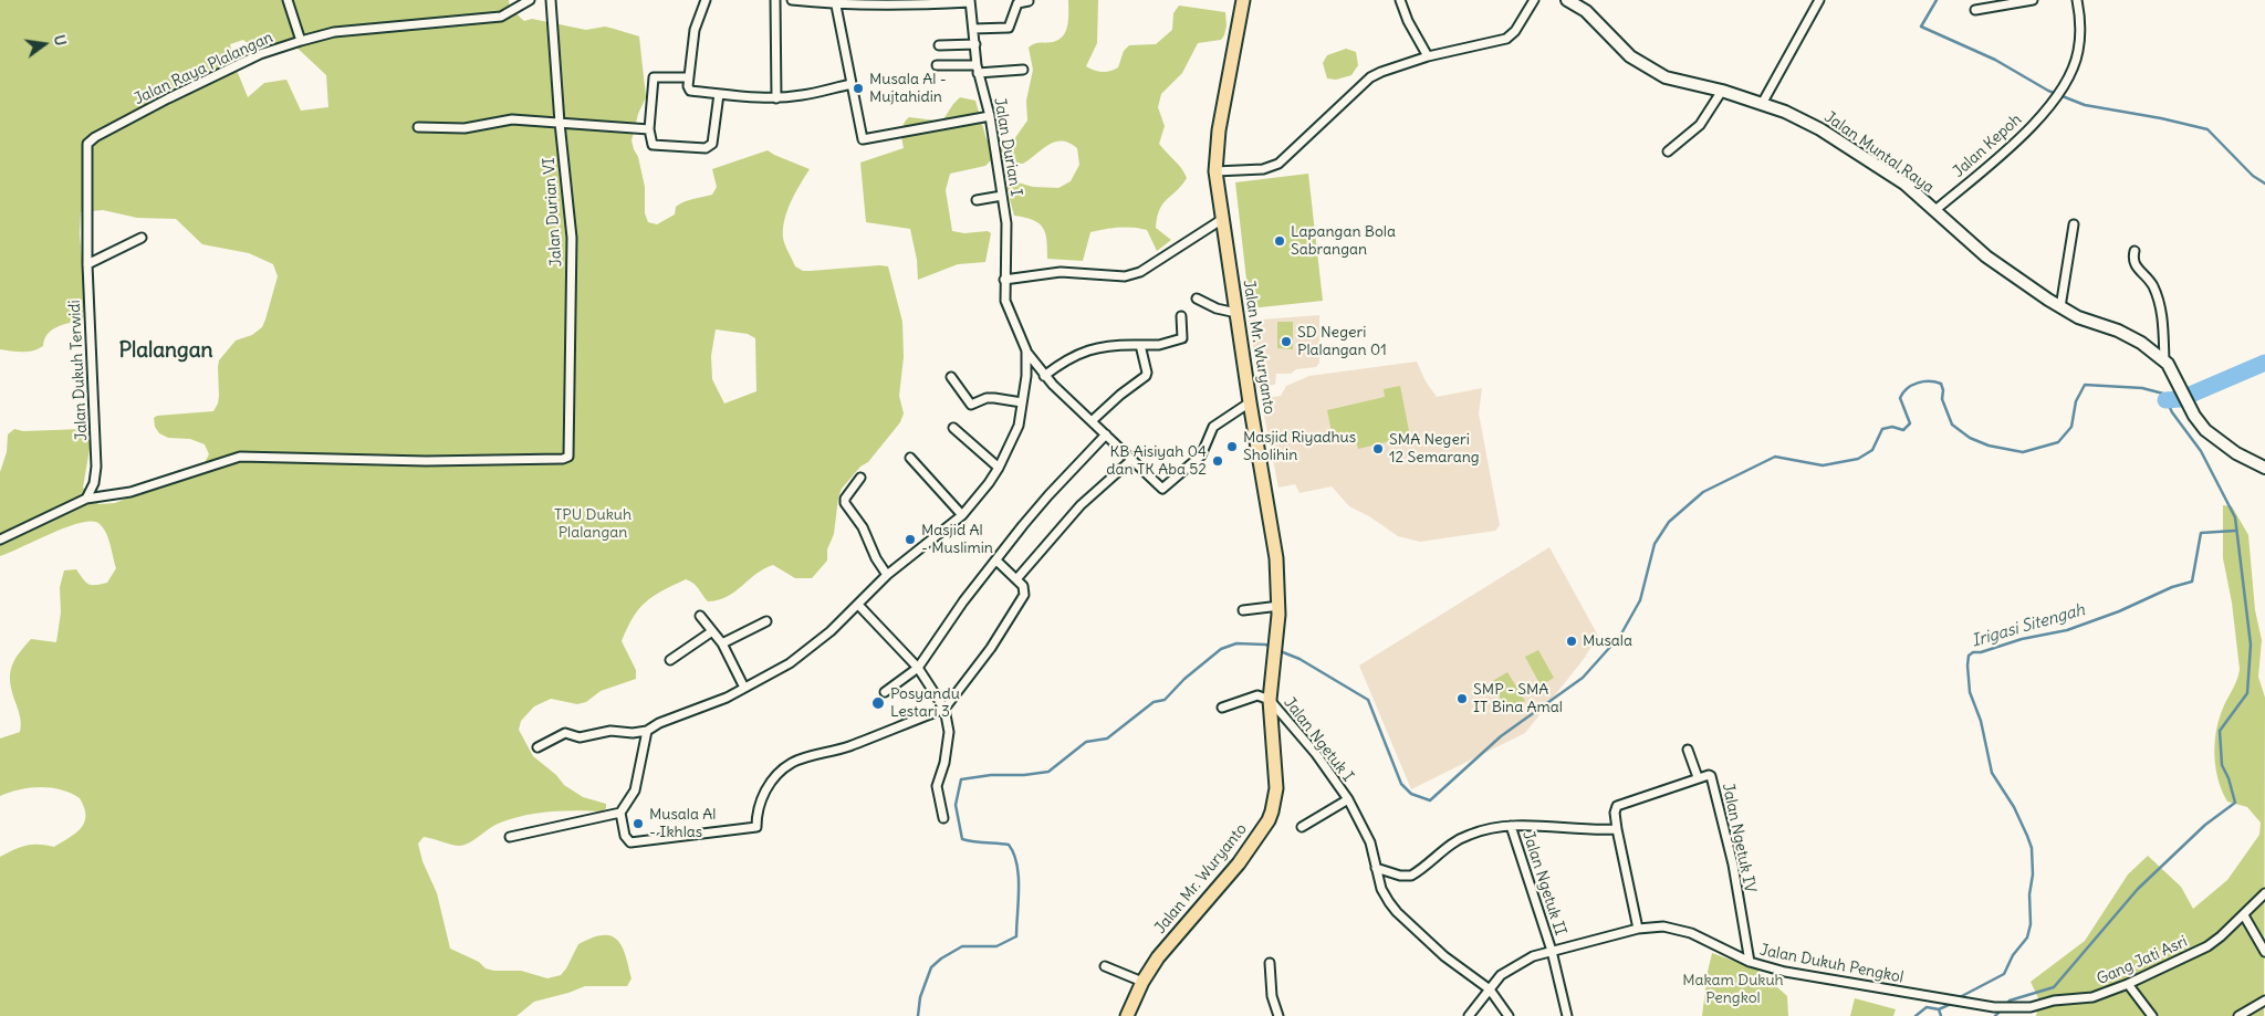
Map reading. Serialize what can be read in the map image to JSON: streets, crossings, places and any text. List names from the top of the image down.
{
  "streets": {
    "main road": ["Jalan Muntal Raya", "Jalan Mr. Wuryanto"],
    "street": [
      "Jalan Raya Plalangan",
      "Jalan Kepoh",
      "Jalan Durian I",
      "Jalan Durian VI",
      "Jalan Dukuh Terwidi",
      "Jalan Ngetuk I",
      "Jalan Ngetuk IV",
      "Jalan Ngetuk II",
      "Gang Jati Asri",
      "Jalan Dukuh Pengkol"
    ]
  },
  "crossings": [
    ["Jalan Raya Plalangan", "Jalan Dukuh Terwidi"],
    ["Jalan Kepoh", "Jalan Muntal Raya"],
    ["Jalan Durian VI", "Jalan Dukuh Terwidi"],
    ["Jalan Mr. Wuryanto", "Jalan Ngetuk I"],
    ["Jalan Ngetuk I", "Jalan Dukuh Pengkol"],
    ["Jalan Ngetuk IV", "Jalan Dukuh Pengkol"],
    ["Jalan Ngetuk II", "Jalan Dukuh Pengkol"],
    ["Gang Jati Asri", "Jalan Dukuh Pengkol"]
  ],
  "districts": ["Plalangan"],
  "water": ["Irigasi Sitengah"],
  "parks": ["TPU Dukuh Plalangan", "Makam Dukuh Pengkol"],
  "places": [
    "Musala Al - Mujtahidin",
    "Lapangan Bola Sabrangan",
    "SD Negeri Plalangan 01",
    "Masjid Riyadhus Sholihin",
    "SMA Negeri 12 Semarang",
    "KB Aisiyah 04 dan TK Aba 52",
    "Masjid Al - Muslimin",
    "Musala",
    "SMP - SMA IT Bina Amal",
    "Posyandu Lestari 3",
    "Musala Al - Ikhlas"
  ],
  "north": "right"
}
